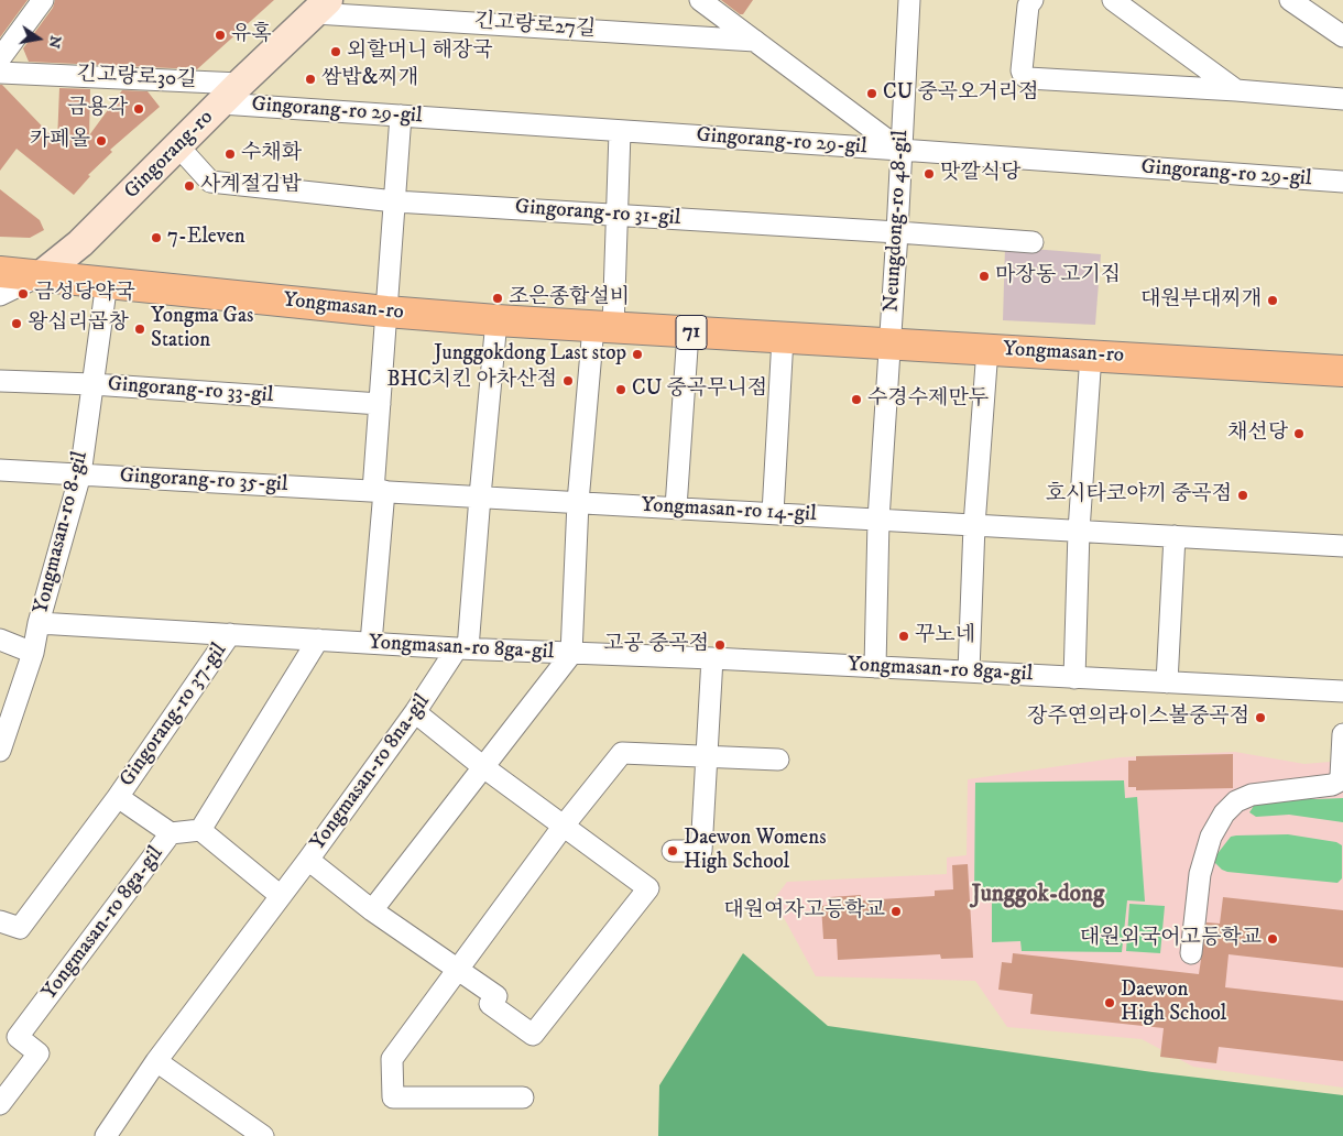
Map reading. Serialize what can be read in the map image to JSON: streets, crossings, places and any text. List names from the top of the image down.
{
  "streets": {
    "main road": ["Gingorang-ro", "Yongmasan-ro", "71"],
    "street": [
      "긴고랑로27길",
      "긴고랑로30길",
      "Gingorang-ro 29-gil",
      "Gingorang-ro 31-gil",
      "Neungdong-ro 48-gil",
      "Gingorang-ro 33-gil",
      "Gingorang-ro 35-gil",
      "Yongmasan-ro 14-gil",
      "Yongmasan-ro 8-gil",
      "Yongmasan-ro 8ga-gil",
      "Gingorang-ro 37-gil",
      "Yongmasan-ro 8na-gil"
    ]
  },
  "crossings": [
    ["긴고랑로27길", "Gingorang-ro"],
    ["긴고랑로30길", "Gingorang-ro 29-gil"],
    ["긴고랑로30길", "Gingorang-ro"],
    ["Gingorang-ro 29-gil", "Gingorang-ro"],
    ["Gingorang-ro 29-gil", "Neungdong-ro 48-gil"],
    ["Gingorang-ro", "Gingorang-ro 31-gil"],
    ["Gingorang-ro", "Yongmasan-ro"],
    ["Gingorang-ro 31-gil", "Neungdong-ro 48-gil"],
    ["Neungdong-ro 48-gil", "Yongmasan-ro"],
    ["Neungdong-ro 48-gil", "Yongmasan-ro 14-gil"],
    ["Neungdong-ro 48-gil", "Yongmasan-ro 8ga-gil"],
    ["Yongmasan-ro", "Yongmasan-ro 8-gil"],
    ["Gingorang-ro 33-gil", "Yongmasan-ro 8-gil"],
    ["Gingorang-ro 35-gil", "Yongmasan-ro 14-gil"],
    ["Gingorang-ro 35-gil", "Yongmasan-ro 8-gil"],
    ["Yongmasan-ro 8-gil", "Yongmasan-ro 8ga-gil"],
    ["Yongmasan-ro 8ga-gil", "Gingorang-ro 37-gil"],
    ["Yongmasan-ro 8ga-gil", "Yongmasan-ro 8na-gil"]
  ],
  "districts": ["Junggok-dong"],
  "places": [
    "유혹",
    "외할머니 해장국",
    "쌈밥&찌개",
    "CU 중곡오거리점",
    "금용각",
    "카페올",
    "수채화",
    "맛깔식당",
    "사계절김밥",
    "7-Eleven",
    "마장동 고기집",
    "금성당약국",
    "조은종합설비",
    "대원부대찌개",
    "왕십리곱창",
    "Yongma Gas Station",
    "Junggokdong Last stop",
    "BHC치킨 아차산점",
    "CU 중곡무니점",
    "수경수제만두",
    "채선당",
    "호시타코야끼 중곡점",
    "꾸노네",
    "고공 중곡점",
    "장주연의라이스볼중곡점",
    "Daewon Womens High School",
    "대원여자고등학교",
    "대원외국어고등학교",
    "Daewon High School"
  ],
  "north": "right"
}
